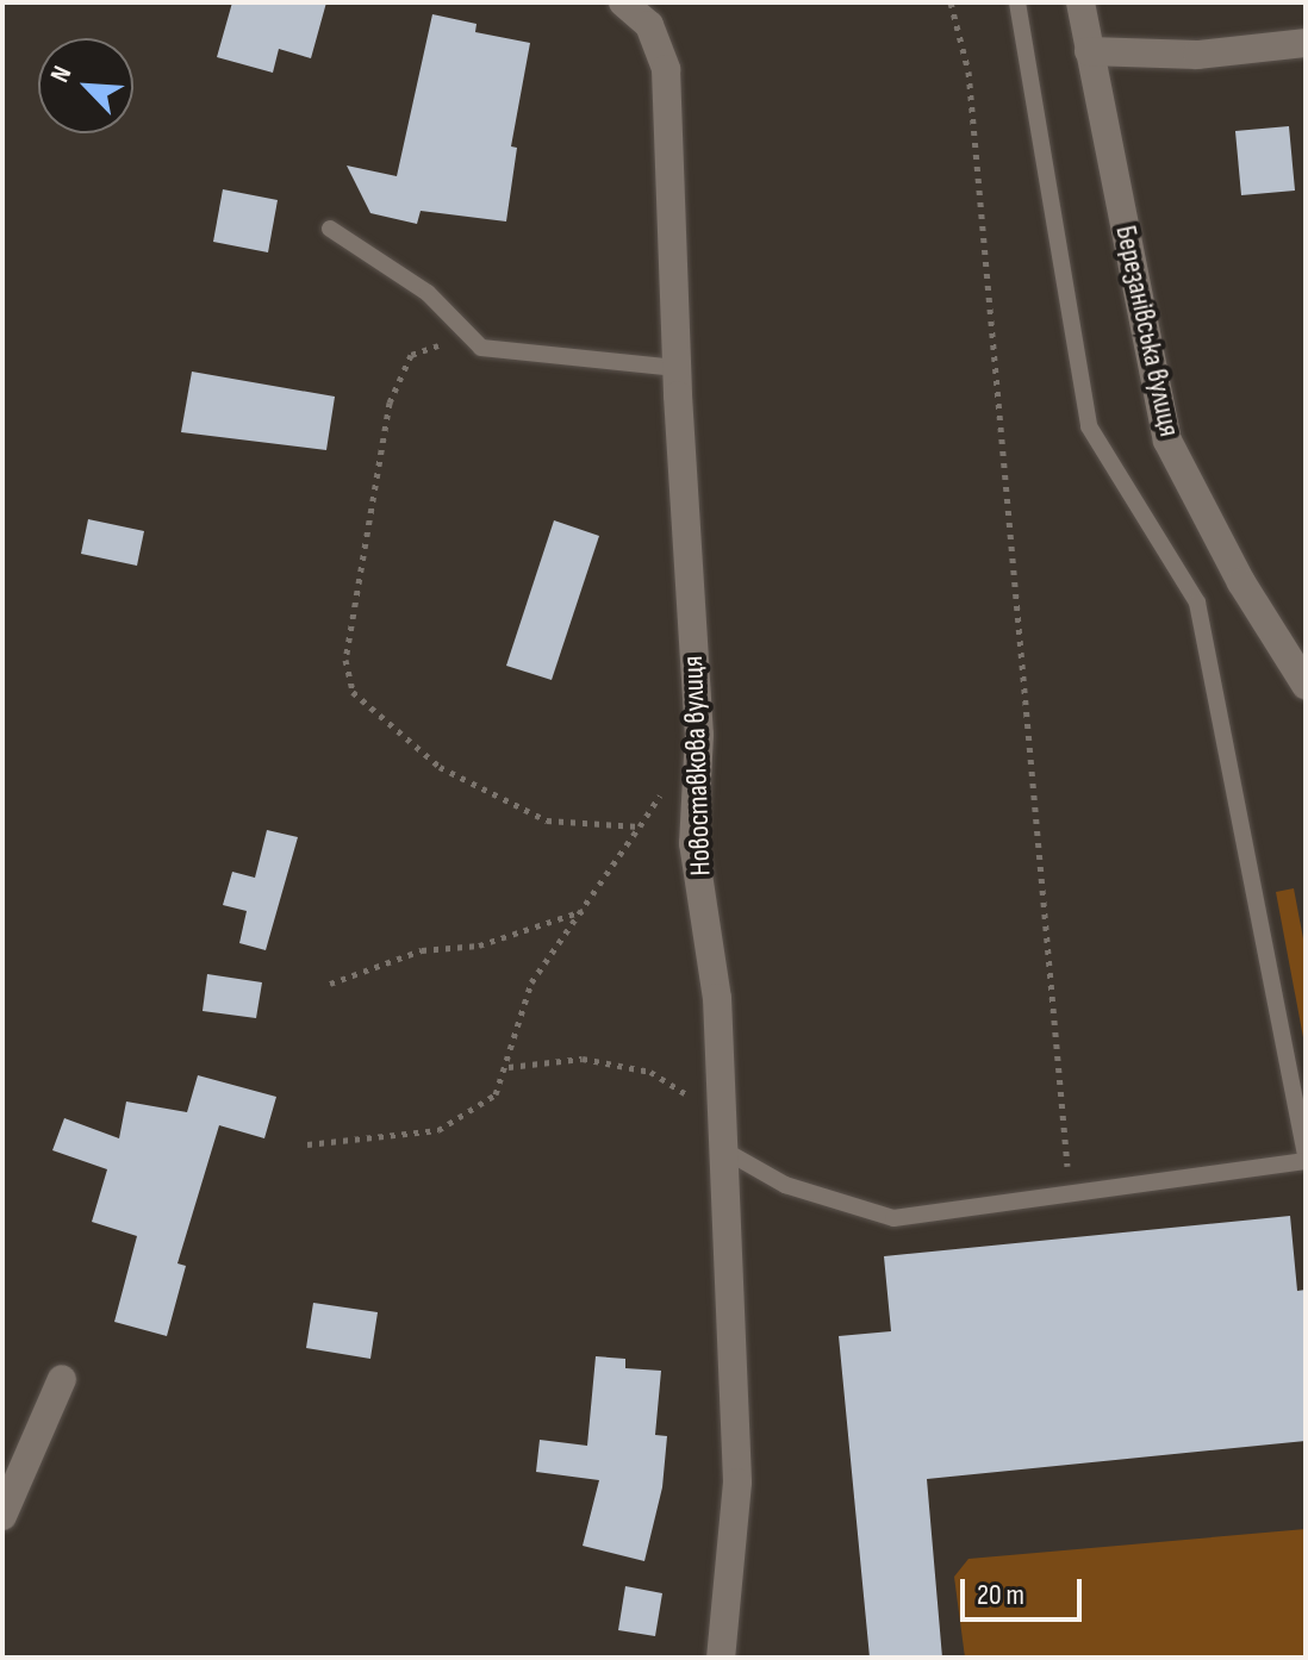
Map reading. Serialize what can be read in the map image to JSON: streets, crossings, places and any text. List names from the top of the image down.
{
  "streets": {
    "street": ["Березанівська вулиця", "Новоставкова вулиця"]
  },
  "scale_bar": "20 m",
  "north": "top left"
}
